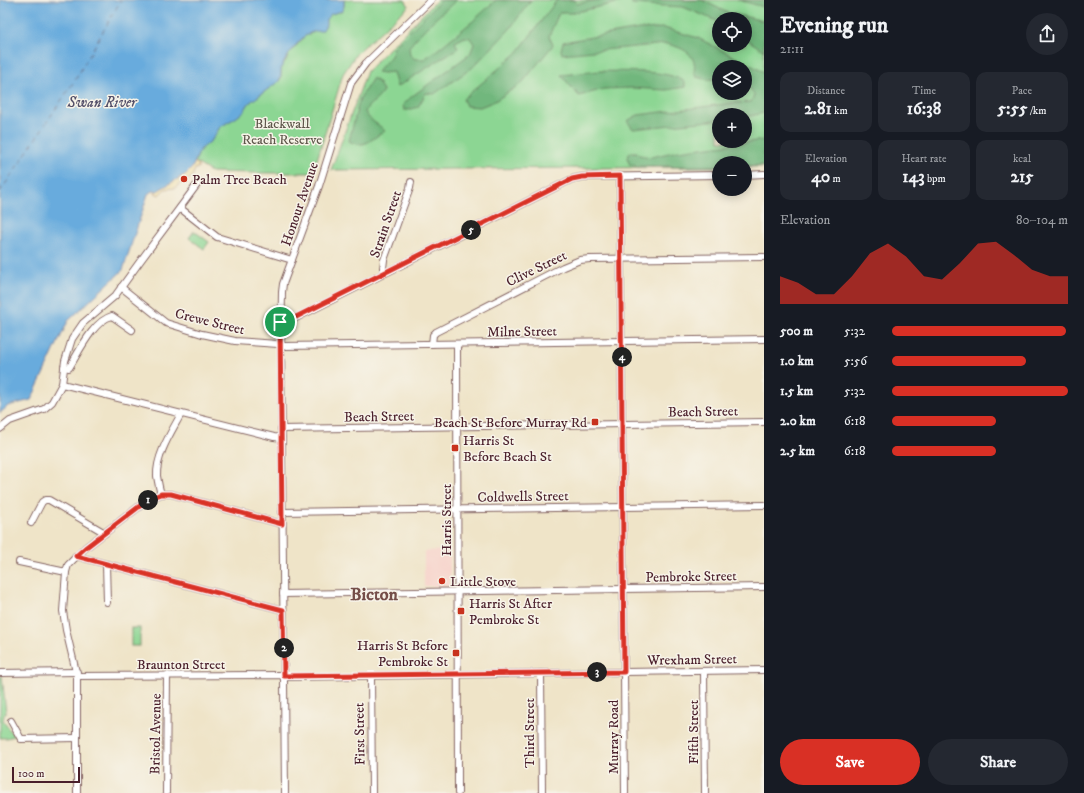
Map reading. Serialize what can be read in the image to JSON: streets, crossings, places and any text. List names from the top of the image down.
{
  "streets": {
    "street": [
      "Honour Avenue",
      "Strain Street",
      "Clive Street",
      "Crewe Street",
      "Milne Street",
      "Beach Street",
      "Coldwells Street",
      "Harris Street",
      "Pembroke Street",
      "Wrexham Street",
      "Braunton Street",
      "Fifth Street",
      "Third Street",
      "Bristol Avenue",
      "First Street",
      "Murray Road"
    ]
  },
  "crossings": [
    ["Honour Avenue", "Crewe Street"],
    ["Honour Avenue", "Milne Street"],
    ["Honour Avenue", "Beach Street"],
    ["Honour Avenue", "Coldwells Street"],
    ["Honour Avenue", "Pembroke Street"],
    ["Honour Avenue", "Wrexham Street"],
    ["Honour Avenue", "Braunton Street"],
    ["Clive Street", "Milne Street"],
    ["Clive Street", "Murray Road"],
    ["Crewe Street", "Milne Street"],
    ["Milne Street", "Harris Street"],
    ["Milne Street", "Murray Road"],
    ["Beach Street", "Harris Street"],
    ["Beach Street", "Murray Road"],
    ["Coldwells Street", "Harris Street"],
    ["Coldwells Street", "Murray Road"],
    ["Harris Street", "Pembroke Street"],
    ["Harris Street", "Wrexham Street"],
    ["Pembroke Street", "Murray Road"],
    ["Wrexham Street", "Braunton Street"],
    ["Wrexham Street", "Fifth Street"],
    ["Wrexham Street", "Third Street"],
    ["Wrexham Street", "First Street"],
    ["Wrexham Street", "Murray Road"],
    ["Braunton Street", "Bristol Avenue"]
  ],
  "districts": ["Bicton"],
  "water": ["Swan River"],
  "parks": ["Blackwall Reach Reserve"],
  "places": {
    "other": ["Palm Tree Beach", "Little Stove"],
    "transit": [
      "Beach St Before Murray Rd",
      "Harris St Before Beach St",
      "Harris St After Pembroke St",
      "Harris St Before Pembroke St"
    ]
  },
  "scale_bar": "100 m",
  "page": {
    "heading": ["Evening run", "21:11"],
    "map_buttons": ["+", "−"],
    "stats": [
      ["Distance", "2.81 km"],
      ["Time", "16:38"],
      ["Pace", "5:55 /km"],
      ["Elevation", "40 m"],
      ["Heart rate", "143 bpm"],
      ["kcal", "215"]
    ],
    "chart": ["Elevation", "80–104 m"],
    "pins": [
      "5",
      "4",
      "1",
      "2",
      "3"
    ],
    "list": [
      {
        "name": "500 m",
        "note": "5:32"
      },
      {
        "name": "1.0 km",
        "note": "5:56"
      },
      {
        "name": "1.5 km",
        "note": "5:32"
      },
      {
        "name": "2.0 km",
        "note": "6:18"
      },
      {
        "name": "2.5 km",
        "note": "6:18"
      }
    ],
    "buttons": ["Save", "Share"],
    "scale": "100 m"
  }
}
